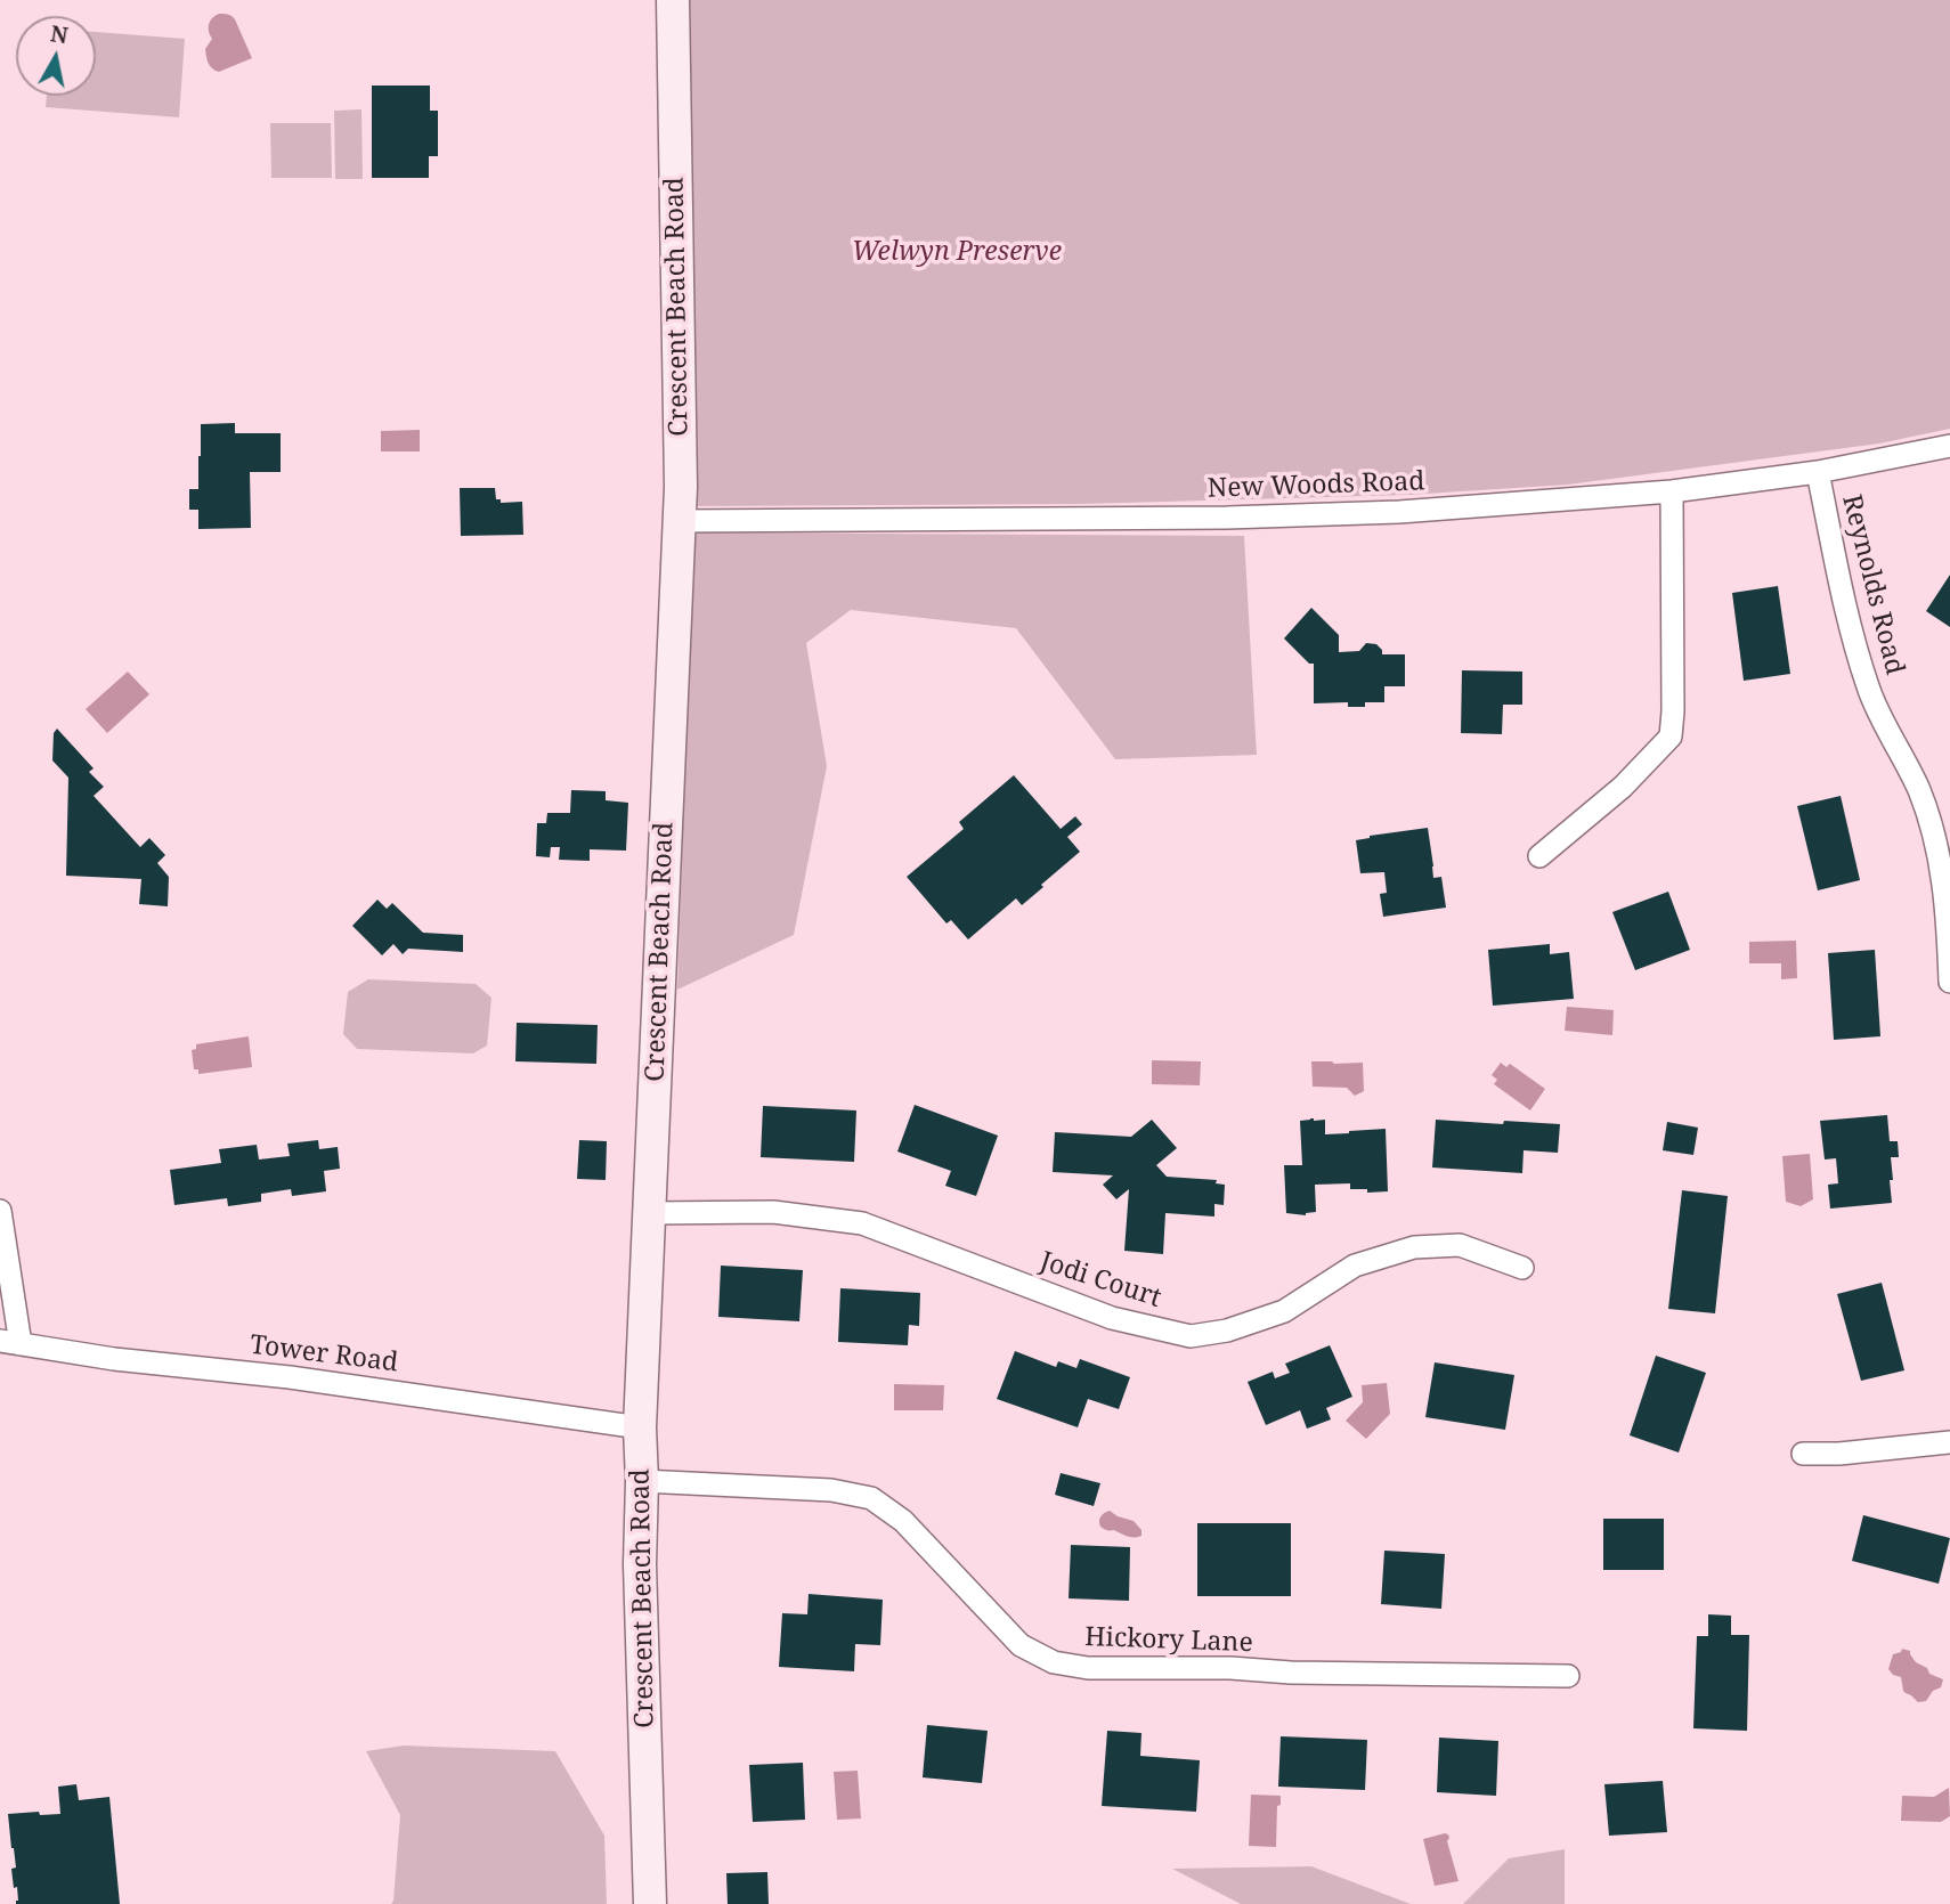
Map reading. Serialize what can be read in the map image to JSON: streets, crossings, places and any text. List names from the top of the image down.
{
  "streets": {
    "street": [
      "Crescent Beach Road",
      "New Woods Road",
      "Reynolds Road",
      "Jodi Court",
      "Tower Road",
      "Hickory Lane"
    ]
  },
  "crossings": [
    ["Crescent Beach Road", "New Woods Road"],
    ["Crescent Beach Road", "Jodi Court"],
    ["Crescent Beach Road", "Tower Road"],
    ["Crescent Beach Road", "Hickory Lane"],
    ["New Woods Road", "Reynolds Road"]
  ],
  "parks": ["Welwyn Preserve"],
  "north": "top"
}
